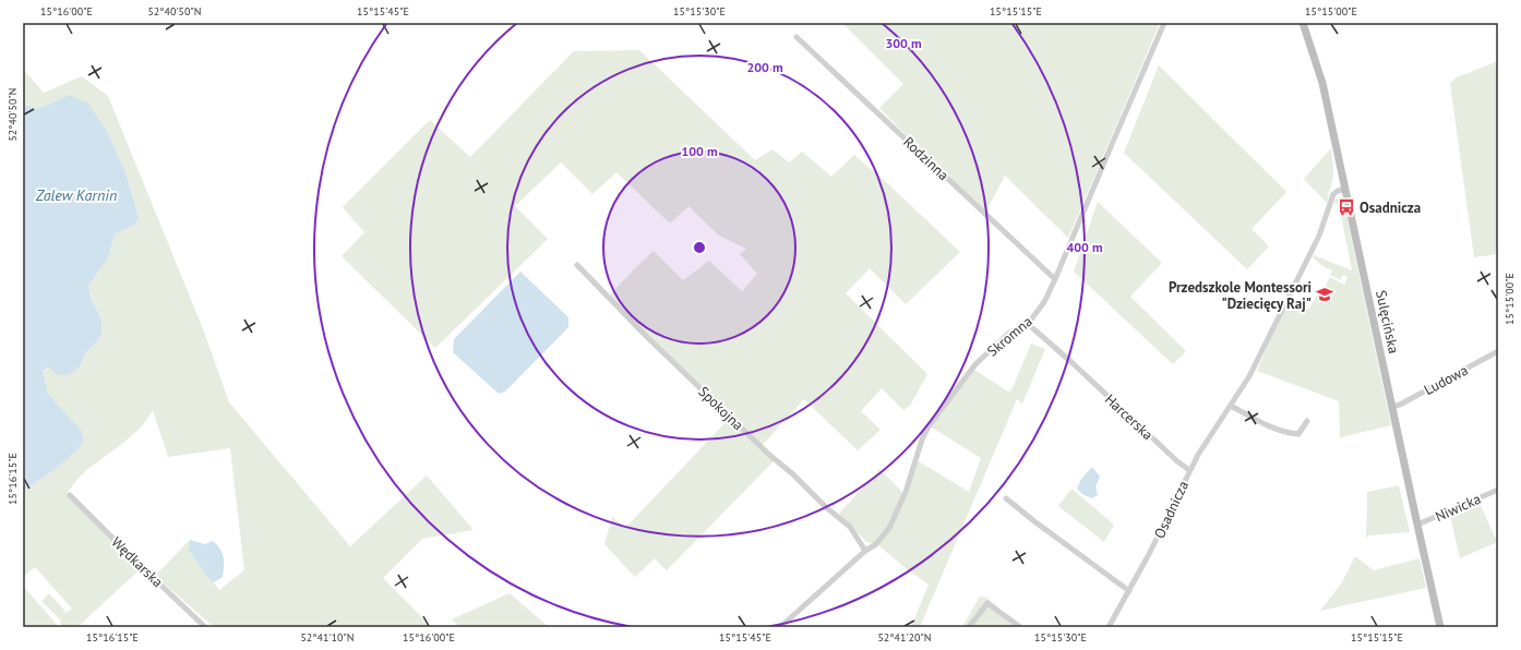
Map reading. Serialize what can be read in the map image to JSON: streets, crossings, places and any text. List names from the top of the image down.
{
  "streets": {
    "street": [
      "Rodzinna",
      "Sulęcińska",
      "Skromna",
      "Ludowa",
      "Spokojna",
      "Harcerska",
      "Niwicka",
      "Osadnicza",
      "Wędkarska"
    ]
  },
  "crossings": [
    ["Rodzinna", "Skromna"],
    ["Sulęcińska", "Ludowa"],
    ["Sulęcińska", "Niwicka"],
    ["Sulęcińska", "Osadnicza"],
    ["Skromna", "Spokojna"],
    ["Skromna", "Harcerska"],
    ["Harcerska", "Osadnicza"]
  ],
  "water": ["Zalew Karnin"],
  "places": {
    "bus stop": ["Osadnicza"],
    "school or university": ["Przedszkole Montessori \"Dziecięcy Raj\""]
  },
  "coordinates": [
    "15°16'00\"E",
    "52°40'50\"N",
    "15°15'45\"E",
    "15°15'30\"E",
    "15°15'15\"E",
    "15°15'00\"E",
    "15°16'15\"E",
    "52°41'10\"N",
    "52°41'20\"N"
  ],
  "rings": [
    "300 m",
    "200 m",
    "100 m",
    "400 m"
  ]
}
